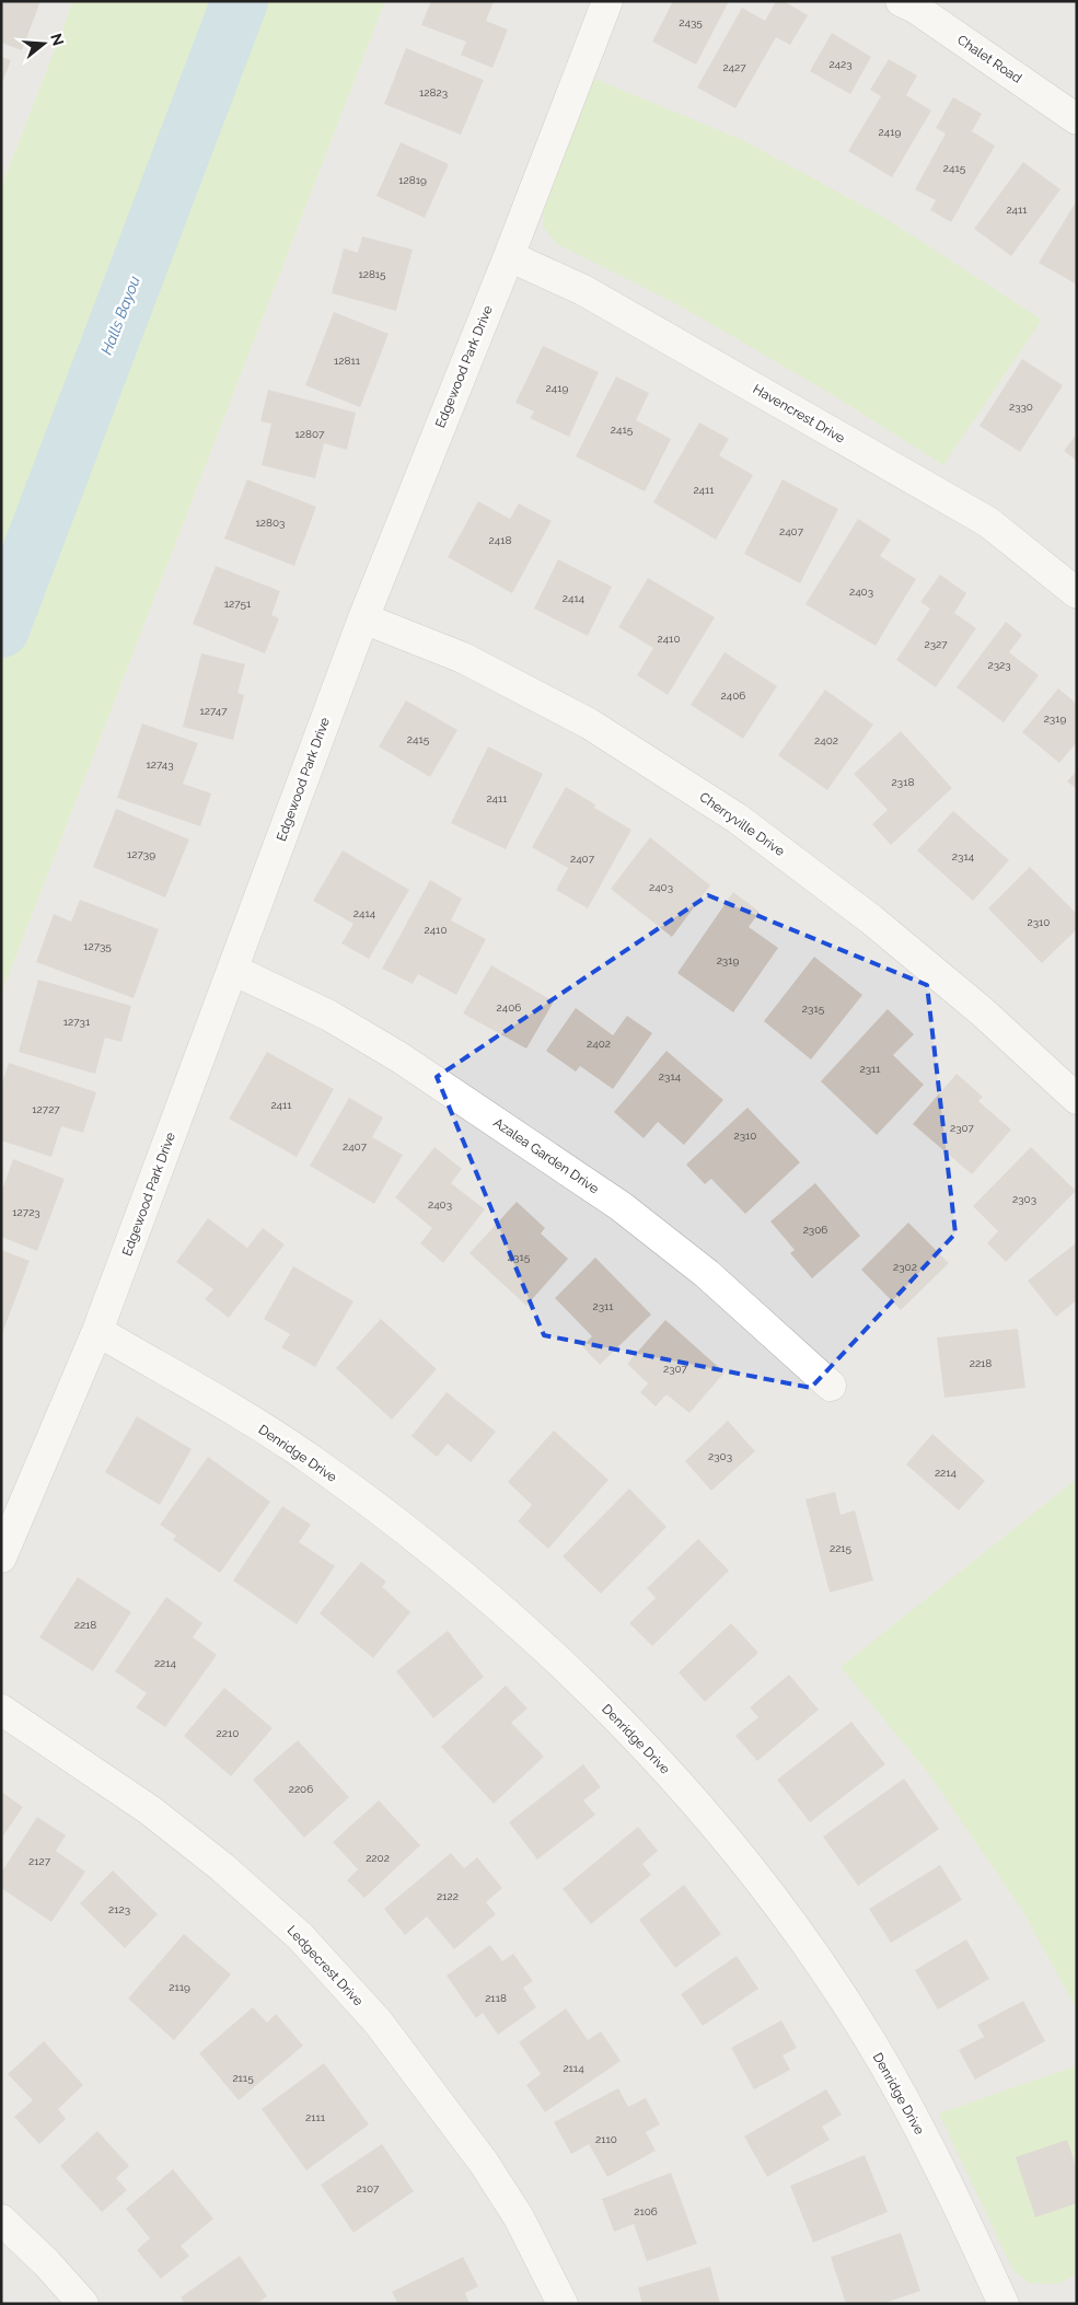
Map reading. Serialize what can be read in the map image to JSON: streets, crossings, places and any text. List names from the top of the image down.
{
  "streets": {
    "street": [
      "Chalet Road",
      "Edgewood Park Drive",
      "Havencrest Drive",
      "Cherryville Drive",
      "Azalea Garden Drive",
      "Denridge Drive",
      "Ledgecrest Drive"
    ]
  },
  "crossings": [
    ["Edgewood Park Drive", "Havencrest Drive"],
    ["Edgewood Park Drive", "Cherryville Drive"],
    ["Edgewood Park Drive", "Azalea Garden Drive"],
    ["Edgewood Park Drive", "Denridge Drive"]
  ],
  "water": ["Halls Bayou"],
  "house_numbers": [
    "2435",
    "2423",
    "2427",
    "12823",
    "2419",
    "2415",
    "12819",
    "2411",
    "12815",
    "12811",
    "2419",
    "2330",
    "2415",
    "12807",
    "2411",
    "12803",
    "2407",
    "2418",
    "2403",
    "2414",
    "12751",
    "2410",
    "2327",
    "2323",
    "2406",
    "12747",
    "2319",
    "2415",
    "2402",
    "12743",
    "2318",
    "2411",
    "12739",
    "2314",
    "2407",
    "2403",
    "2414",
    "2310",
    "2410",
    "12735",
    "2319",
    "2406",
    "2315",
    "12731",
    "2402",
    "2311",
    "2314",
    "2411",
    "12727",
    "2307",
    "2310",
    "2407",
    "2303",
    "2403",
    "12723",
    "2306",
    "2315",
    "2302",
    "2311",
    "2218",
    "2307",
    "2303",
    "2214",
    "2215",
    "2218",
    "2214",
    "2210",
    "2206",
    "2202",
    "2127",
    "2122",
    "2123",
    "2119",
    "2118",
    "2114",
    "2115",
    "2111",
    "2110",
    "2107",
    "2106"
  ],
  "north": "right"
}
